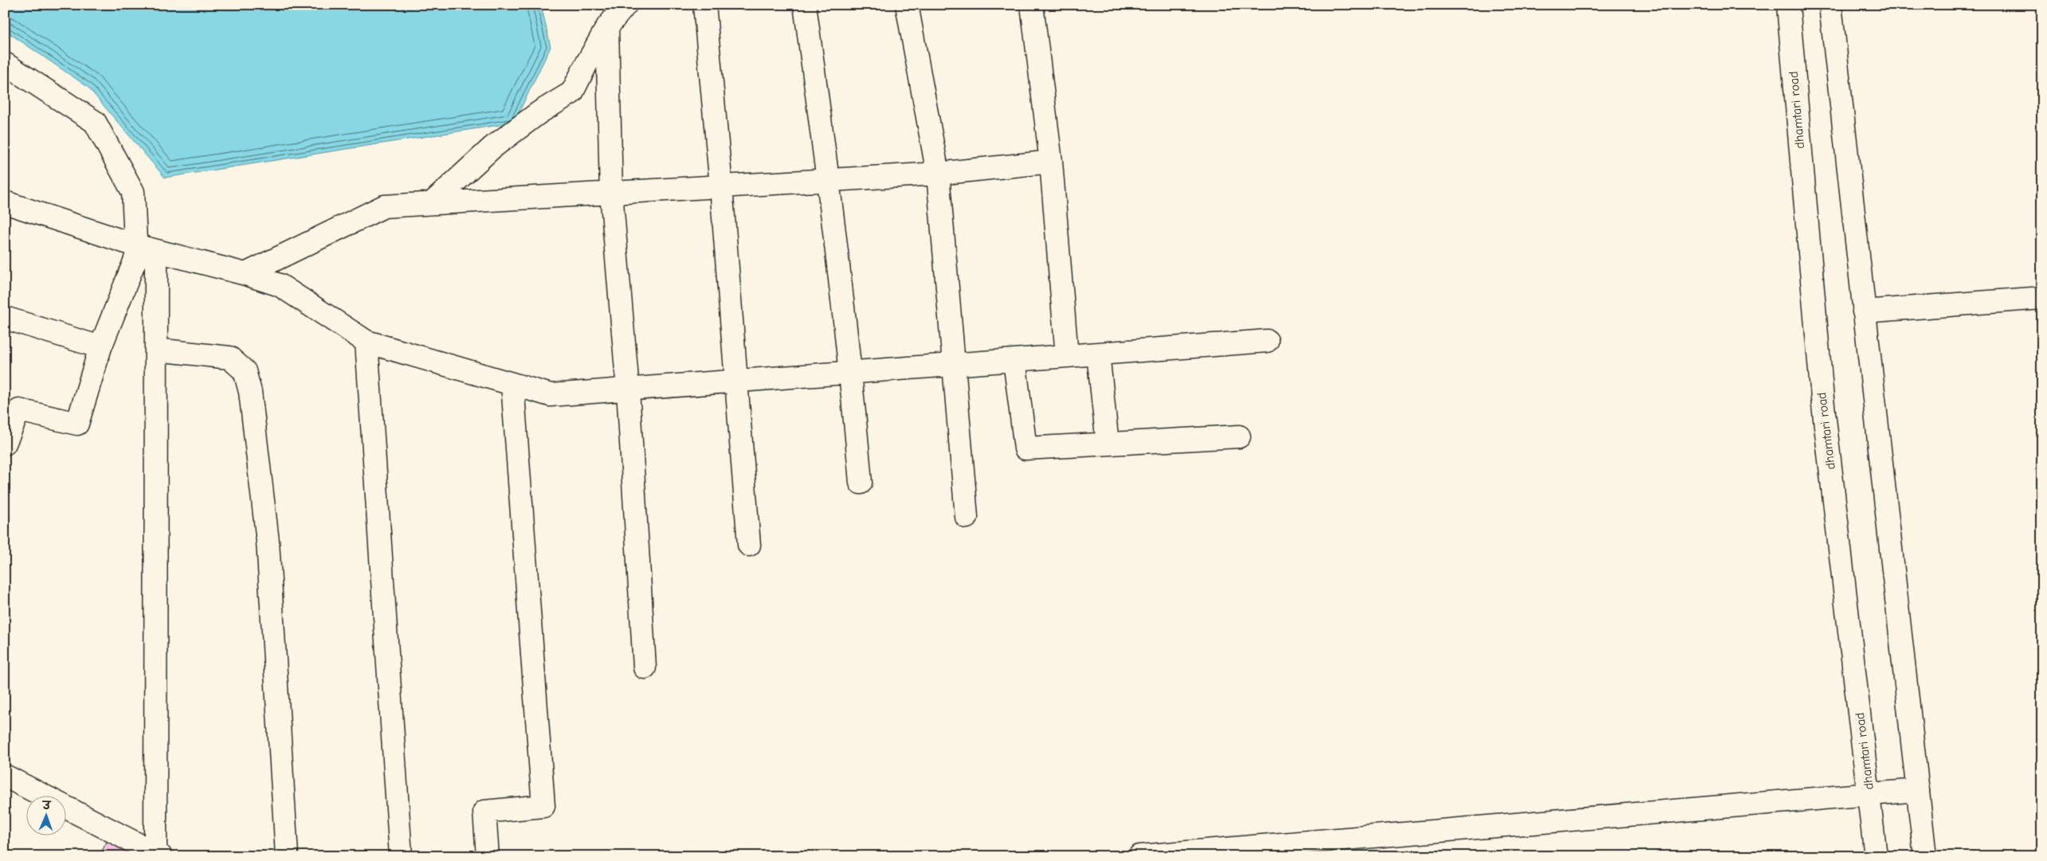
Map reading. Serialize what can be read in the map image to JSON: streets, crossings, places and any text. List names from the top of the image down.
{
  "streets": {
    "street": ["dhamtari road"]
  },
  "north": "top"
}
